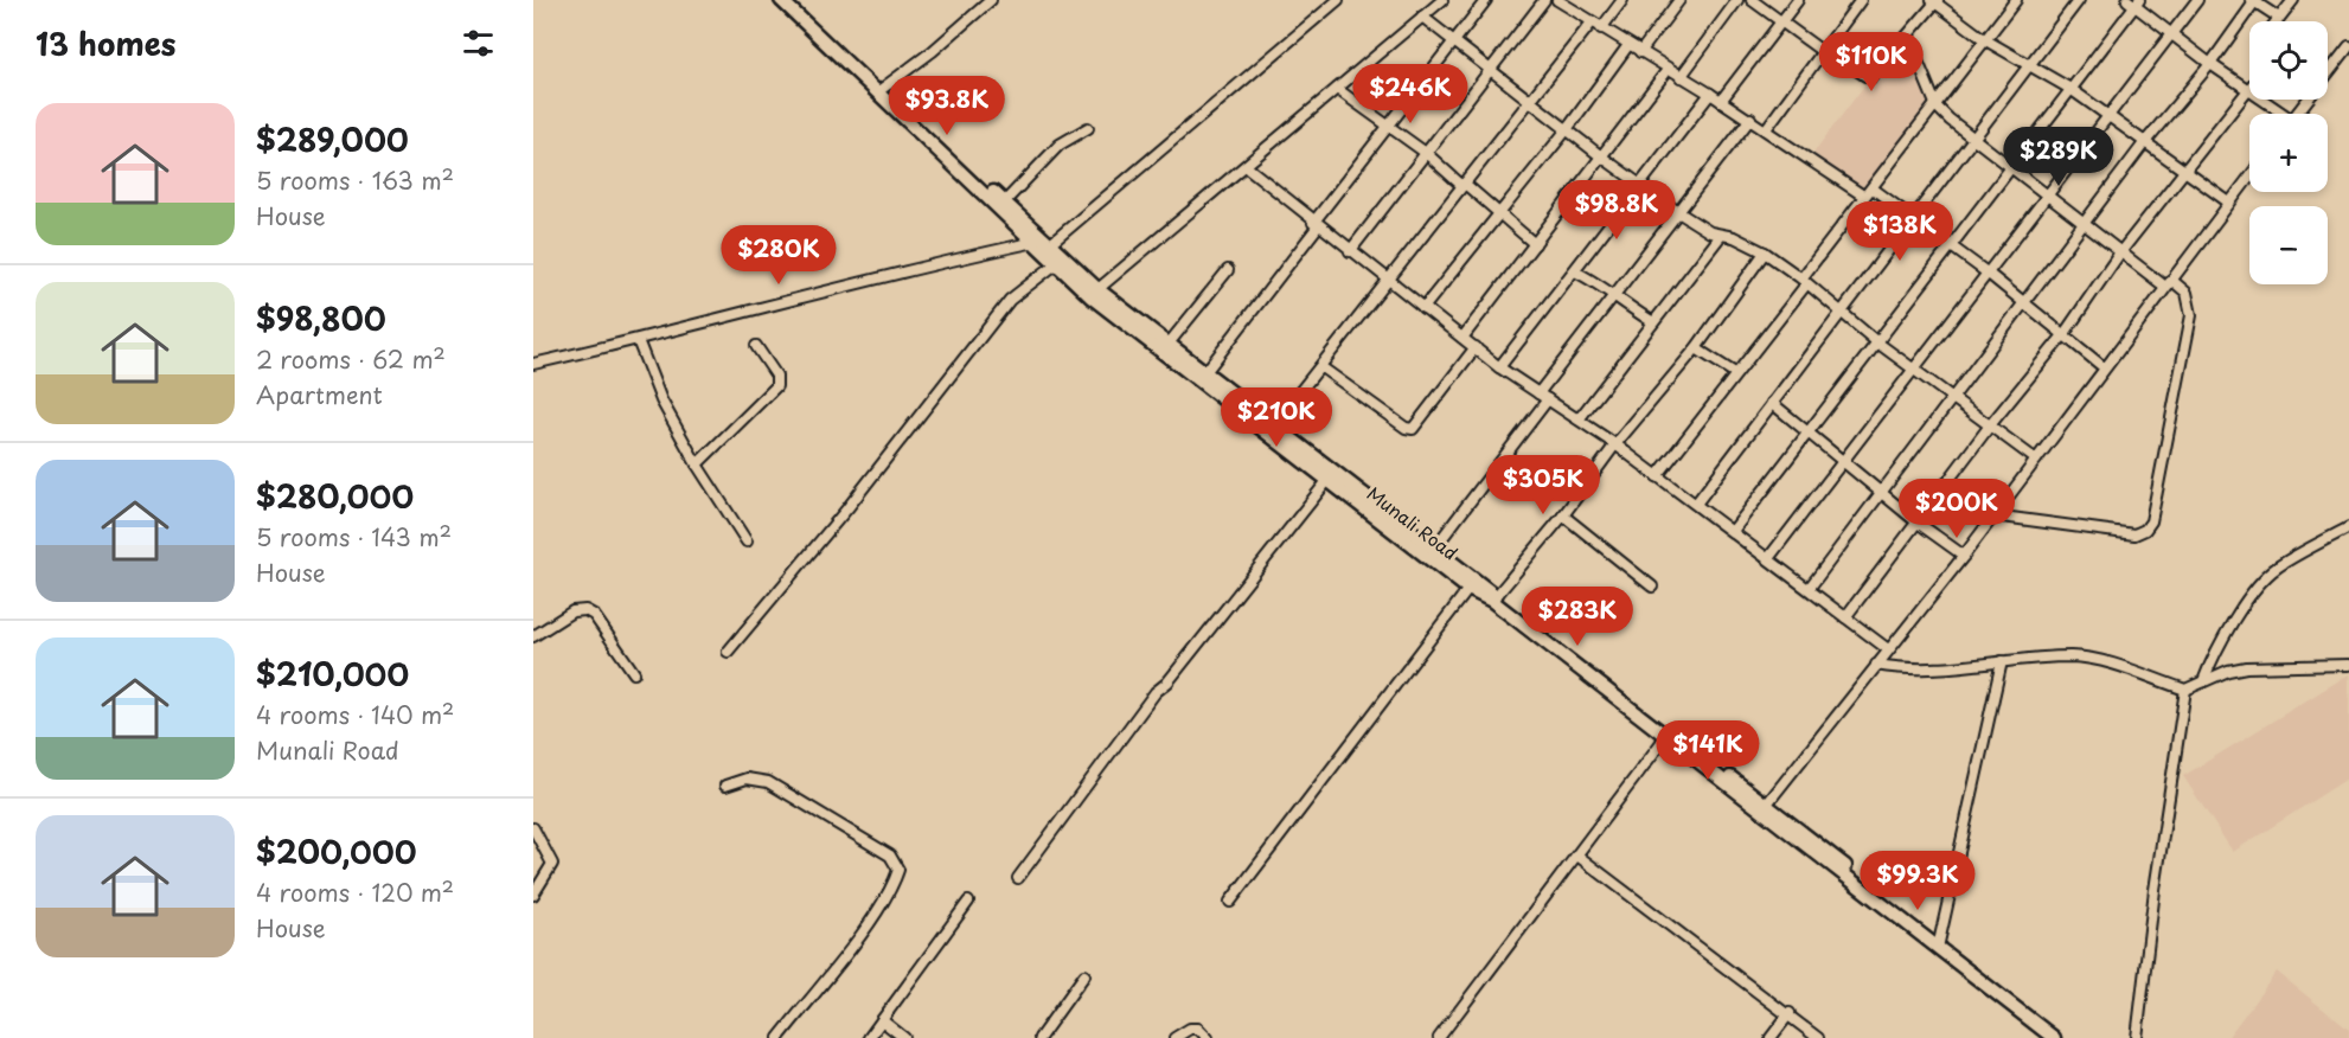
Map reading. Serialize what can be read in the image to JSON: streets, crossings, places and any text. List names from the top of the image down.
{
  "streets": {
    "main road": ["Munali Road"]
  },
  "page": {
    "heading": "13 homes",
    "map_buttons": ["+", "−"],
    "price": [
      "$110K",
      "$246K",
      "$93.8K",
      "$289K",
      "$98.8K",
      "$138K",
      "$280K",
      "$210K",
      "$305K",
      "$200K",
      "$283K",
      "$141K",
      "$99.3K"
    ],
    "list": [
      {
        "name": "$289,000",
        "note": "5 rooms · 163 m² · House"
      },
      {
        "name": "$98,800",
        "note": "2 rooms · 62 m² · Apartment"
      },
      {
        "name": "$280,000",
        "note": "5 rooms · 143 m² · House"
      },
      {
        "name": "$210,000",
        "note": "4 rooms · 140 m² · Munali Road"
      },
      {
        "name": "$200,000",
        "note": "4 rooms · 120 m² · House"
      }
    ]
  }
}
